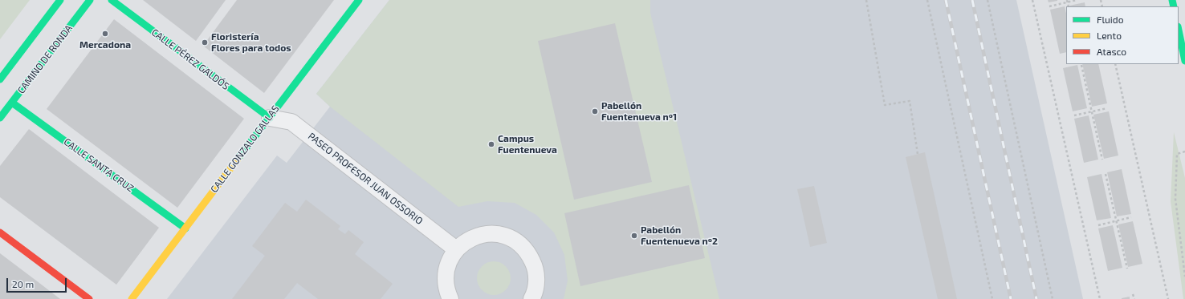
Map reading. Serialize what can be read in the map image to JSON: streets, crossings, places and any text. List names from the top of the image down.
{
  "streets": {
    "main road": [
      "CAMINO DE RONDA",
      "CALLE PÉREZ GALDÓS",
      "CALLE GONZALO GALLAS",
      "CALLE SANTA CRUZ"
    ],
    "street": ["PASEO PROFESOR JUAN OSSORIO"]
  },
  "crossings": [
    ["CAMINO DE RONDA", "CALLE SANTA CRUZ"],
    ["CALLE PÉREZ GALDÓS", "CALLE GONZALO GALLAS"],
    ["CALLE PÉREZ GALDÓS", "PASEO PROFESOR JUAN OSSORIO"],
    ["CALLE GONZALO GALLAS", "CALLE SANTA CRUZ"],
    ["CALLE GONZALO GALLAS", "PASEO PROFESOR JUAN OSSORIO"]
  ],
  "places": [
    "Mercadona",
    "Floristería Flores para todos",
    "Pabellón Fuentenueva nº1",
    "Campus Fuentenueva",
    "Pabellón Fuentenueva nº2"
  ],
  "legend": ["Fluido", "Lento", "Atasco"],
  "scale_bar": "20 m"
}
